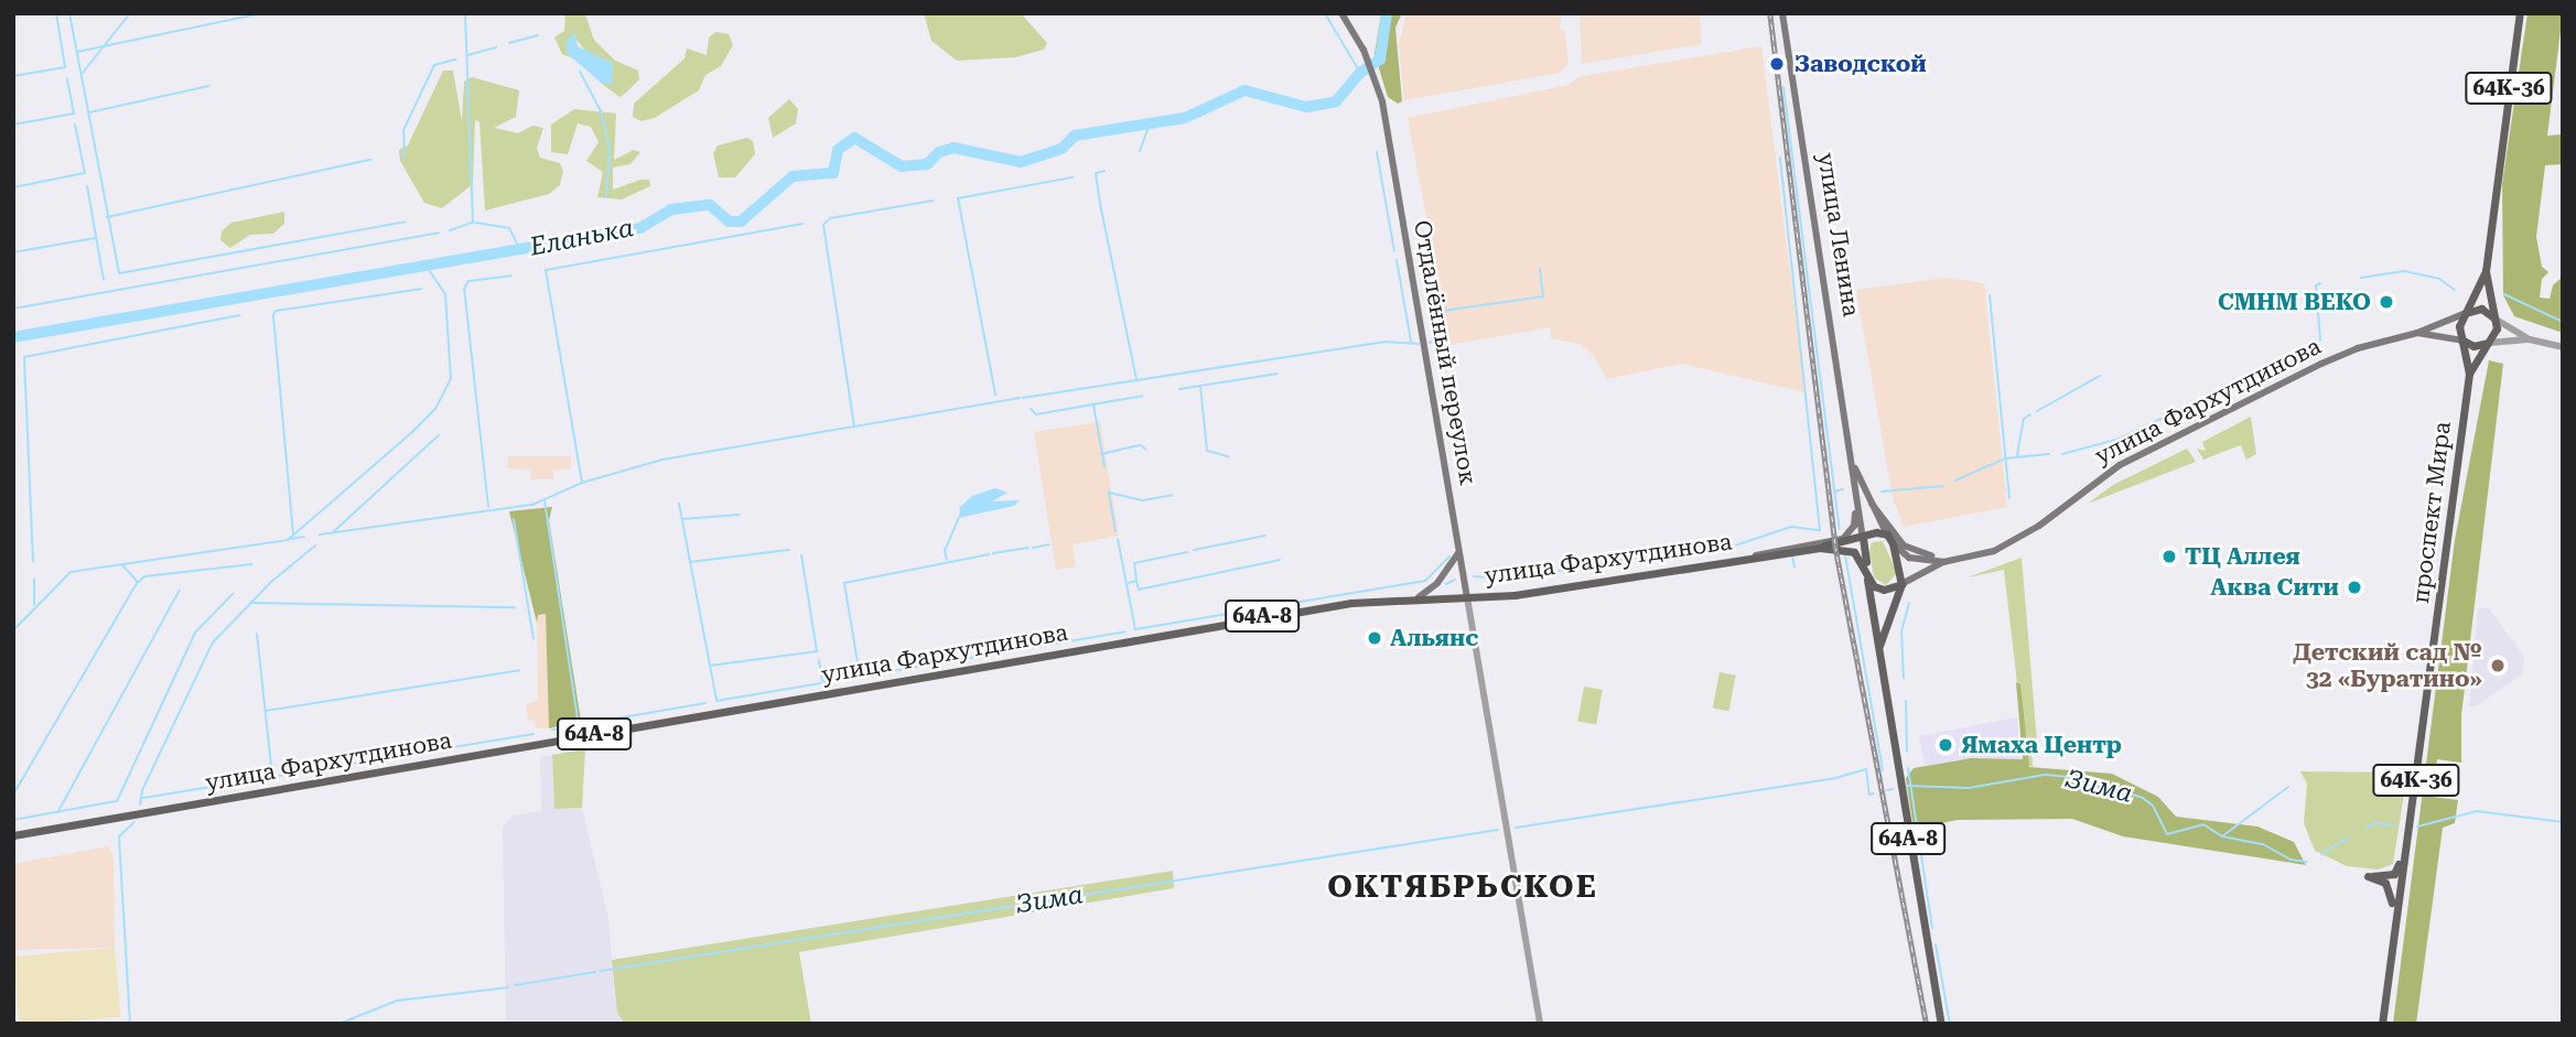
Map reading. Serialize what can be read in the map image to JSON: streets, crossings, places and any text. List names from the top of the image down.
{
  "streets": {
    "main road": [
      "64К-36",
      "улица Ленина",
      "Отдалённый переулок",
      "улица Фархутдинова",
      "проспект Мира",
      "64А-8"
    ]
  },
  "crossings": [
    ["64К-36", "улица Фархутдинова"],
    ["64К-36", "проспект Мира"],
    ["улица Ленина", "64А-8"],
    ["Отдалённый переулок", "улица Фархутдинова"],
    ["улица Фархутдинова", "проспект Мира"],
    ["улица Фархутдинова", "64А-8"]
  ],
  "districts": ["ОКТЯБРЬСКОЕ"],
  "water": ["Еланька", "Зима"],
  "places": [
    "Заводской",
    "СМНМ ВЕКО",
    "ТЦ Аллея",
    "Аква Сити",
    "Альянс",
    "Детский сад № 32 «Буратино»",
    "Ямаха Центр"
  ]
}
